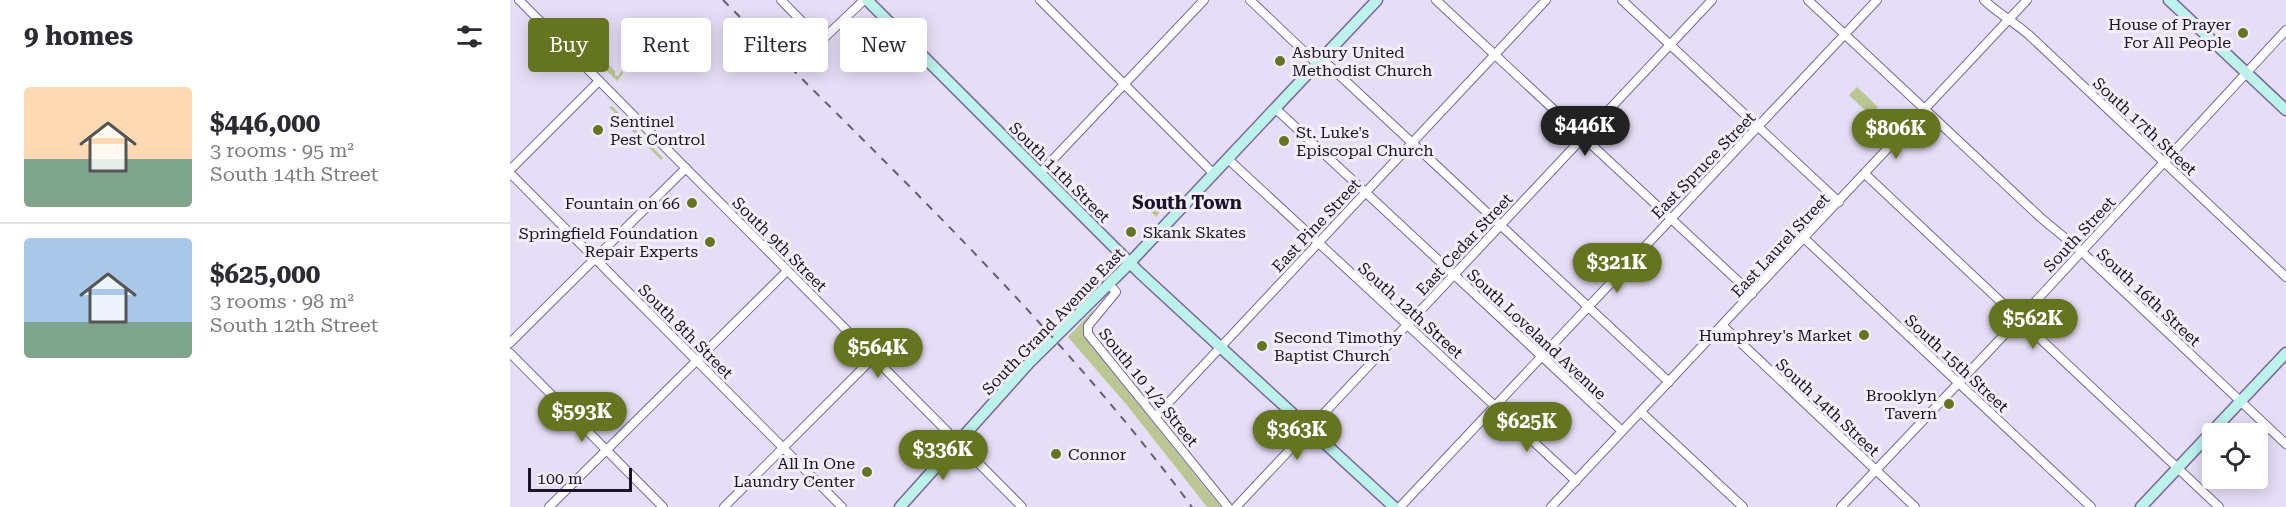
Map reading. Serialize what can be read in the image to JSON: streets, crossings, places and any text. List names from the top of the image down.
{
  "streets": {
    "street": [
      "South 17th Street",
      "East Spruce Street",
      "South 11th Street",
      "East Pine Street",
      "South Street",
      "South 9th Street",
      "East Cedar Street",
      "East Laurel Street",
      "South 16th Street",
      "South 12th Street",
      "South Grand Avenue East",
      "South 8th Street",
      "South Loveland Avenue",
      "South 15th Street",
      "South 10 1/2 Street",
      "South 14th Street"
    ]
  },
  "crossings": [
    ["South 17th Street", "South Street"],
    ["South 17th Street", "East Laurel Street"],
    ["East Spruce Street", "South 16th Street"],
    ["East Spruce Street", "South 12th Street"],
    ["East Spruce Street", "South Loveland Avenue"],
    ["South 11th Street", "East Pine Street"],
    ["South 11th Street", "East Cedar Street"],
    ["South 11th Street", "South Grand Avenue East"],
    ["East Pine Street", "South 12th Street"],
    ["East Pine Street", "South Loveland Avenue"],
    ["East Pine Street", "South 10 1/2 Street"],
    ["South Street", "South 16th Street"],
    ["South Street", "South 15th Street"],
    ["South Street", "South 14th Street"],
    ["South 9th Street", "South Grand Avenue East"],
    ["East Cedar Street", "South 12th Street"],
    ["East Cedar Street", "South Loveland Avenue"],
    ["East Laurel Street", "South 16th Street"],
    ["East Laurel Street", "South 12th Street"],
    ["East Laurel Street", "South Loveland Avenue"],
    ["East Laurel Street", "South 15th Street"],
    ["East Laurel Street", "South 14th Street"],
    ["South 12th Street", "South Grand Avenue East"],
    ["South Grand Avenue East", "South Loveland Avenue"],
    ["South Grand Avenue East", "South 10 1/2 Street"]
  ],
  "districts": ["South Town"],
  "places": [
    "House of Prayer For All People",
    "Asbury United Methodist Church",
    "Sentinel Pest Control",
    "St. Luke's Episcopal Church",
    "Fountain on 66",
    "Skank Skates",
    "Springfield Foundation Repair Experts",
    "Humphrey's Market",
    "Second Timothy Baptist Church",
    "Brooklyn Tavern",
    "Connor",
    "All In One Laundry Center"
  ],
  "scale_bar": "100 m",
  "page": {
    "heading": "9 homes",
    "chip": [
      "Buy",
      "Rent",
      "Filters",
      "New"
    ],
    "list": [
      {
        "name": "$446,000",
        "note": "3 rooms · 95 m² · South 14th Street"
      },
      {
        "name": "$625,000",
        "note": "3 rooms · 98 m² · South 12th Street"
      }
    ],
    "price": [
      "$446K",
      "$806K",
      "$321K",
      "$562K",
      "$564K",
      "$593K",
      "$625K",
      "$363K",
      "$336K"
    ],
    "scale": "100 m"
  }
}
